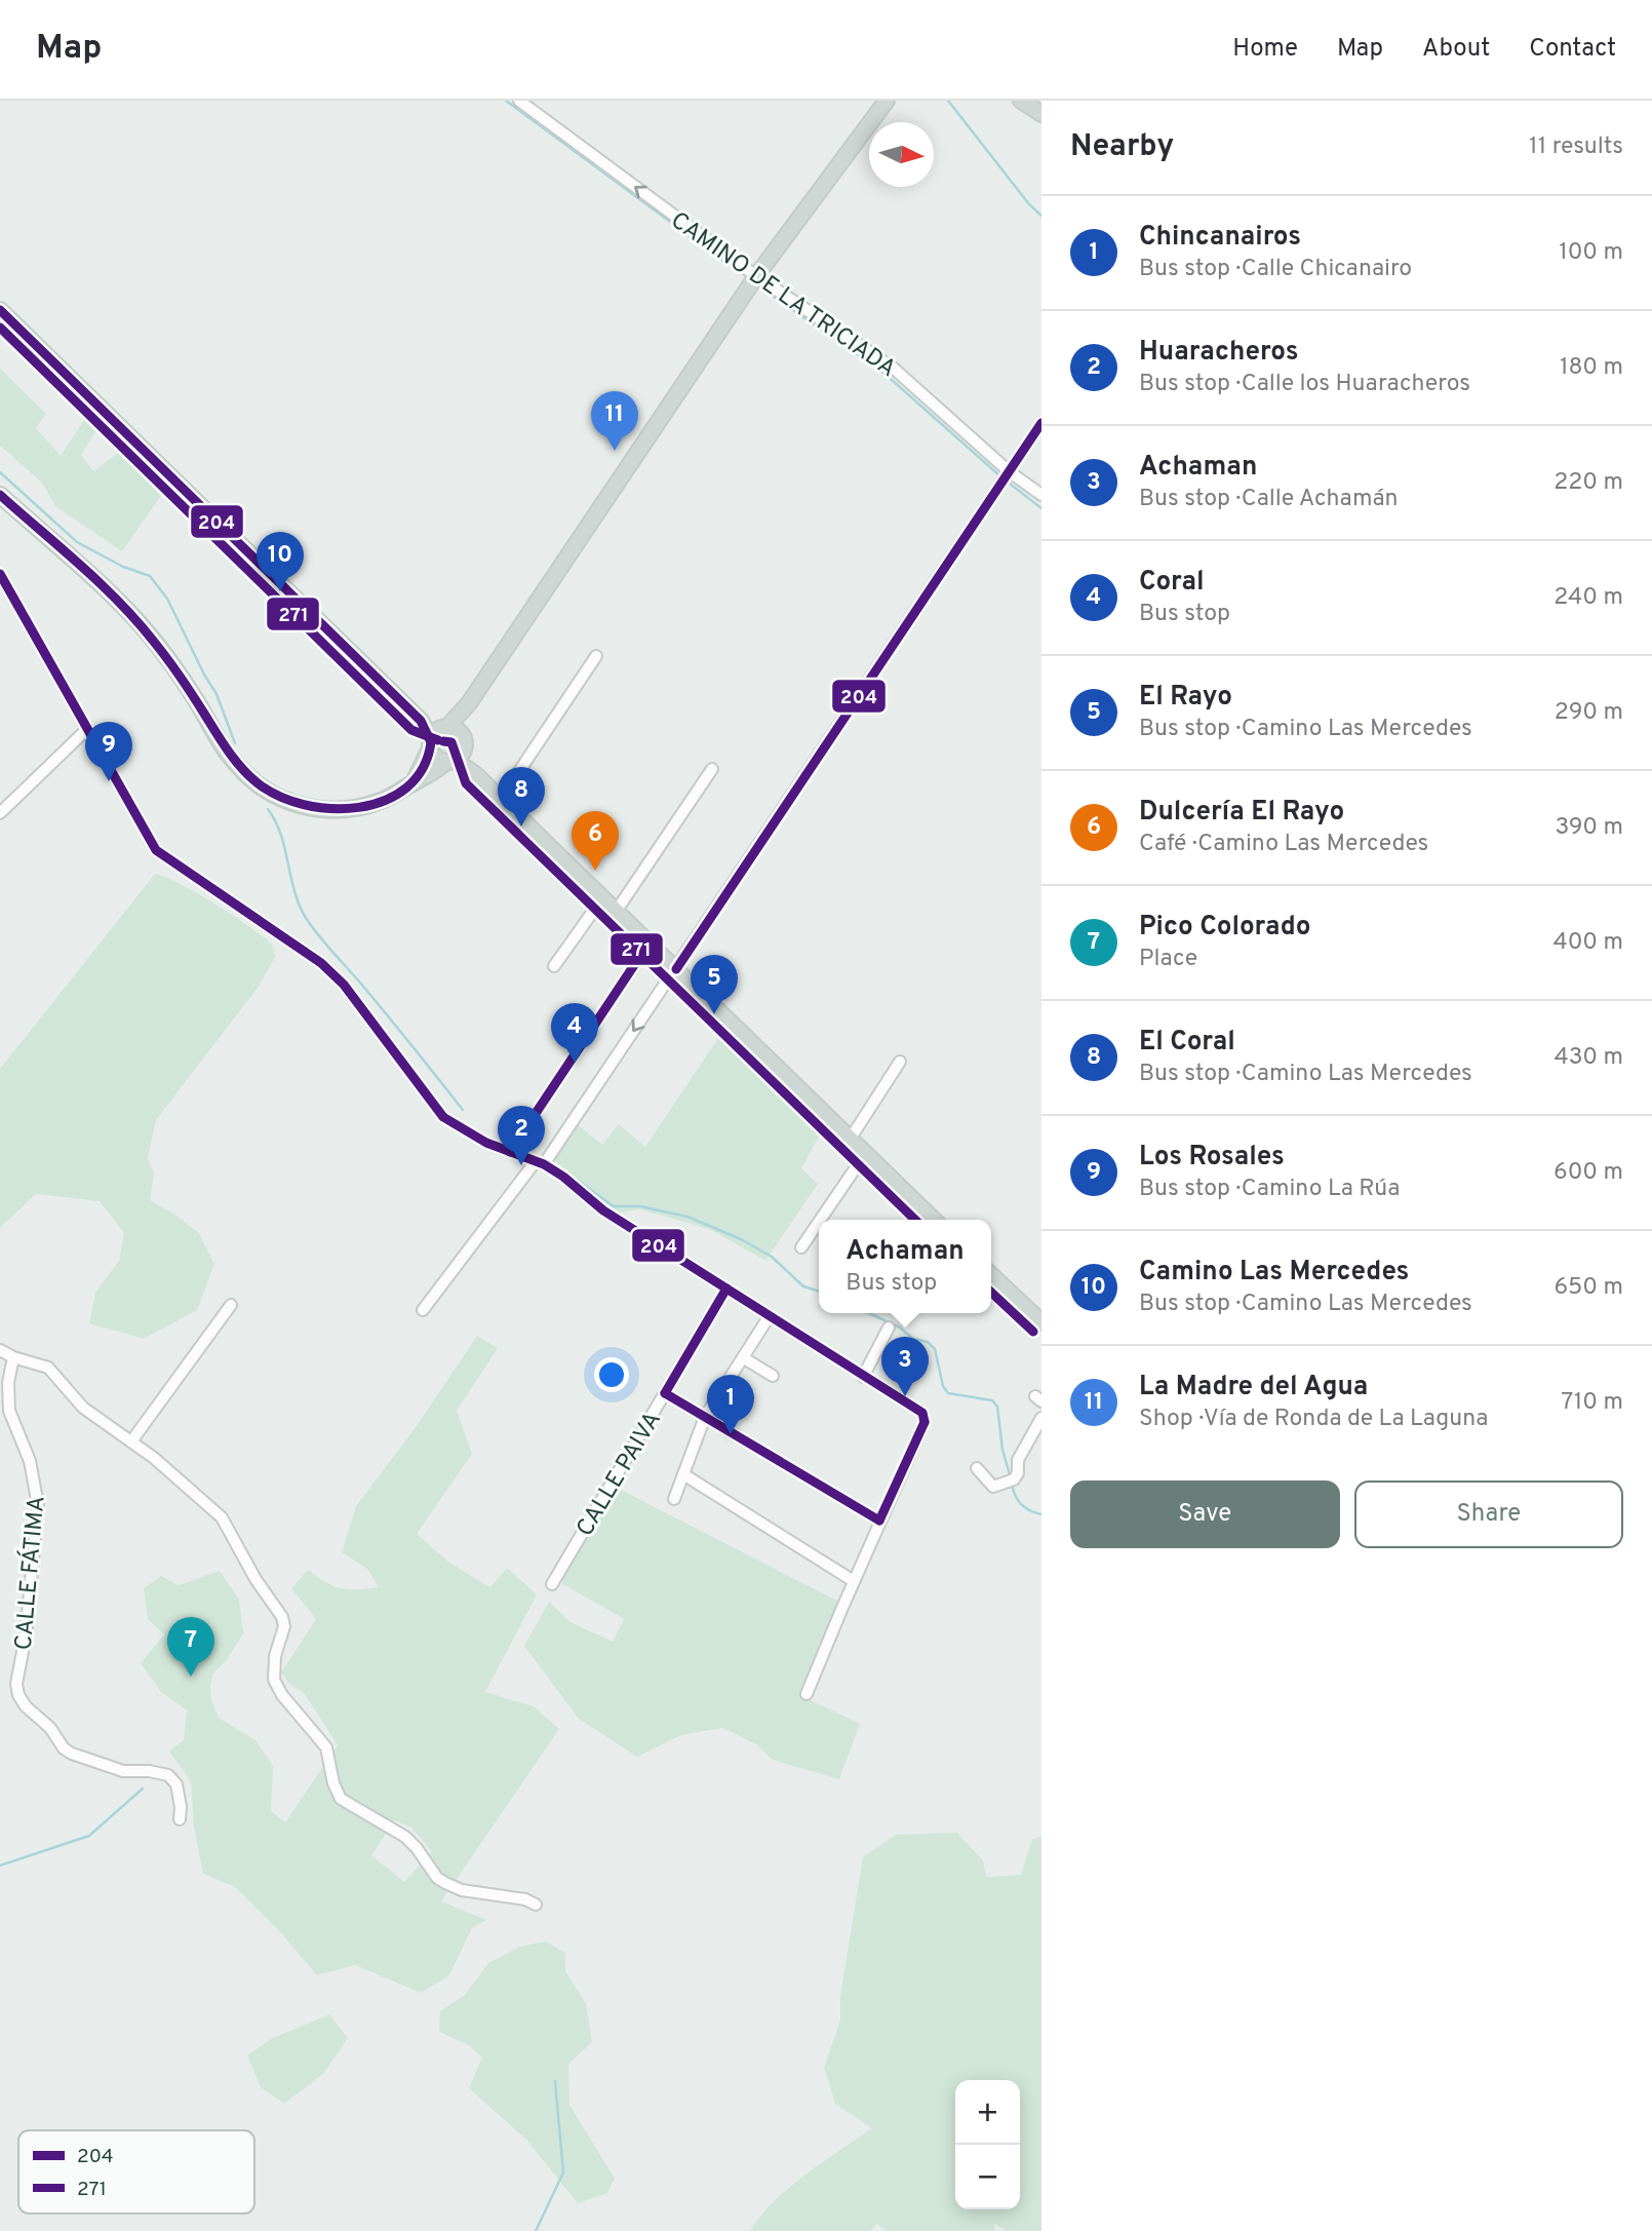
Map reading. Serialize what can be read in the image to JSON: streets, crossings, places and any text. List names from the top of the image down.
{
  "streets": {
    "street": ["CAMINO DE LA TRICIADA", "CALLE PAIVA", "CALLE FÁTIMA"]
  },
  "one_way": ["CAMINO DE LA TRICIADA"],
  "lines": ["transit line 204", "transit line 271"],
  "legend": ["204", "271"],
  "north": "right",
  "page": {
    "header": "Map",
    "nav": [
      "Home",
      "Map",
      "About",
      "Contact"
    ],
    "heading": ["Nearby", "11 results"],
    "list": [
      {
        "mark": "1",
        "name": "Chincanairos",
        "note": "Bus stop · Calle Chicanairo",
        "value": "100 m"
      },
      {
        "mark": "2",
        "name": "Huaracheros",
        "note": "Bus stop · Calle los Huaracheros",
        "value": "180 m"
      },
      {
        "mark": "3",
        "name": "Achaman",
        "note": "Bus stop · Calle Achamán",
        "value": "220 m"
      },
      {
        "mark": "4",
        "name": "Coral",
        "note": "Bus stop",
        "value": "240 m"
      },
      {
        "mark": "5",
        "name": "El Rayo",
        "note": "Bus stop · Camino Las Mercedes",
        "value": "290 m"
      },
      {
        "mark": "6",
        "name": "Dulcería El Rayo",
        "note": "Café · Camino Las Mercedes",
        "value": "390 m"
      },
      {
        "mark": "7",
        "name": "Pico Colorado",
        "note": "Place",
        "value": "400 m"
      },
      {
        "mark": "8",
        "name": "El Coral",
        "note": "Bus stop · Camino Las Mercedes",
        "value": "430 m"
      },
      {
        "mark": "9",
        "name": "Los Rosales",
        "note": "Bus stop · Camino La Rúa",
        "value": "600 m"
      },
      {
        "mark": "10",
        "name": "Camino Las Mercedes",
        "note": "Bus stop · Camino Las Mercedes",
        "value": "650 m"
      },
      {
        "mark": "11",
        "name": "La Madre del Agua",
        "note": "Shop · Vía de Ronda de La Laguna",
        "value": "710 m"
      }
    ],
    "pins": [
      "11",
      "10",
      "9",
      "8",
      "6",
      "5",
      "4",
      "2",
      "3",
      "1",
      "7"
    ],
    "popup": ["Achaman", "Bus stop"],
    "buttons": ["Save", "Share"],
    "map_buttons": ["+", "−"]
  }
}
